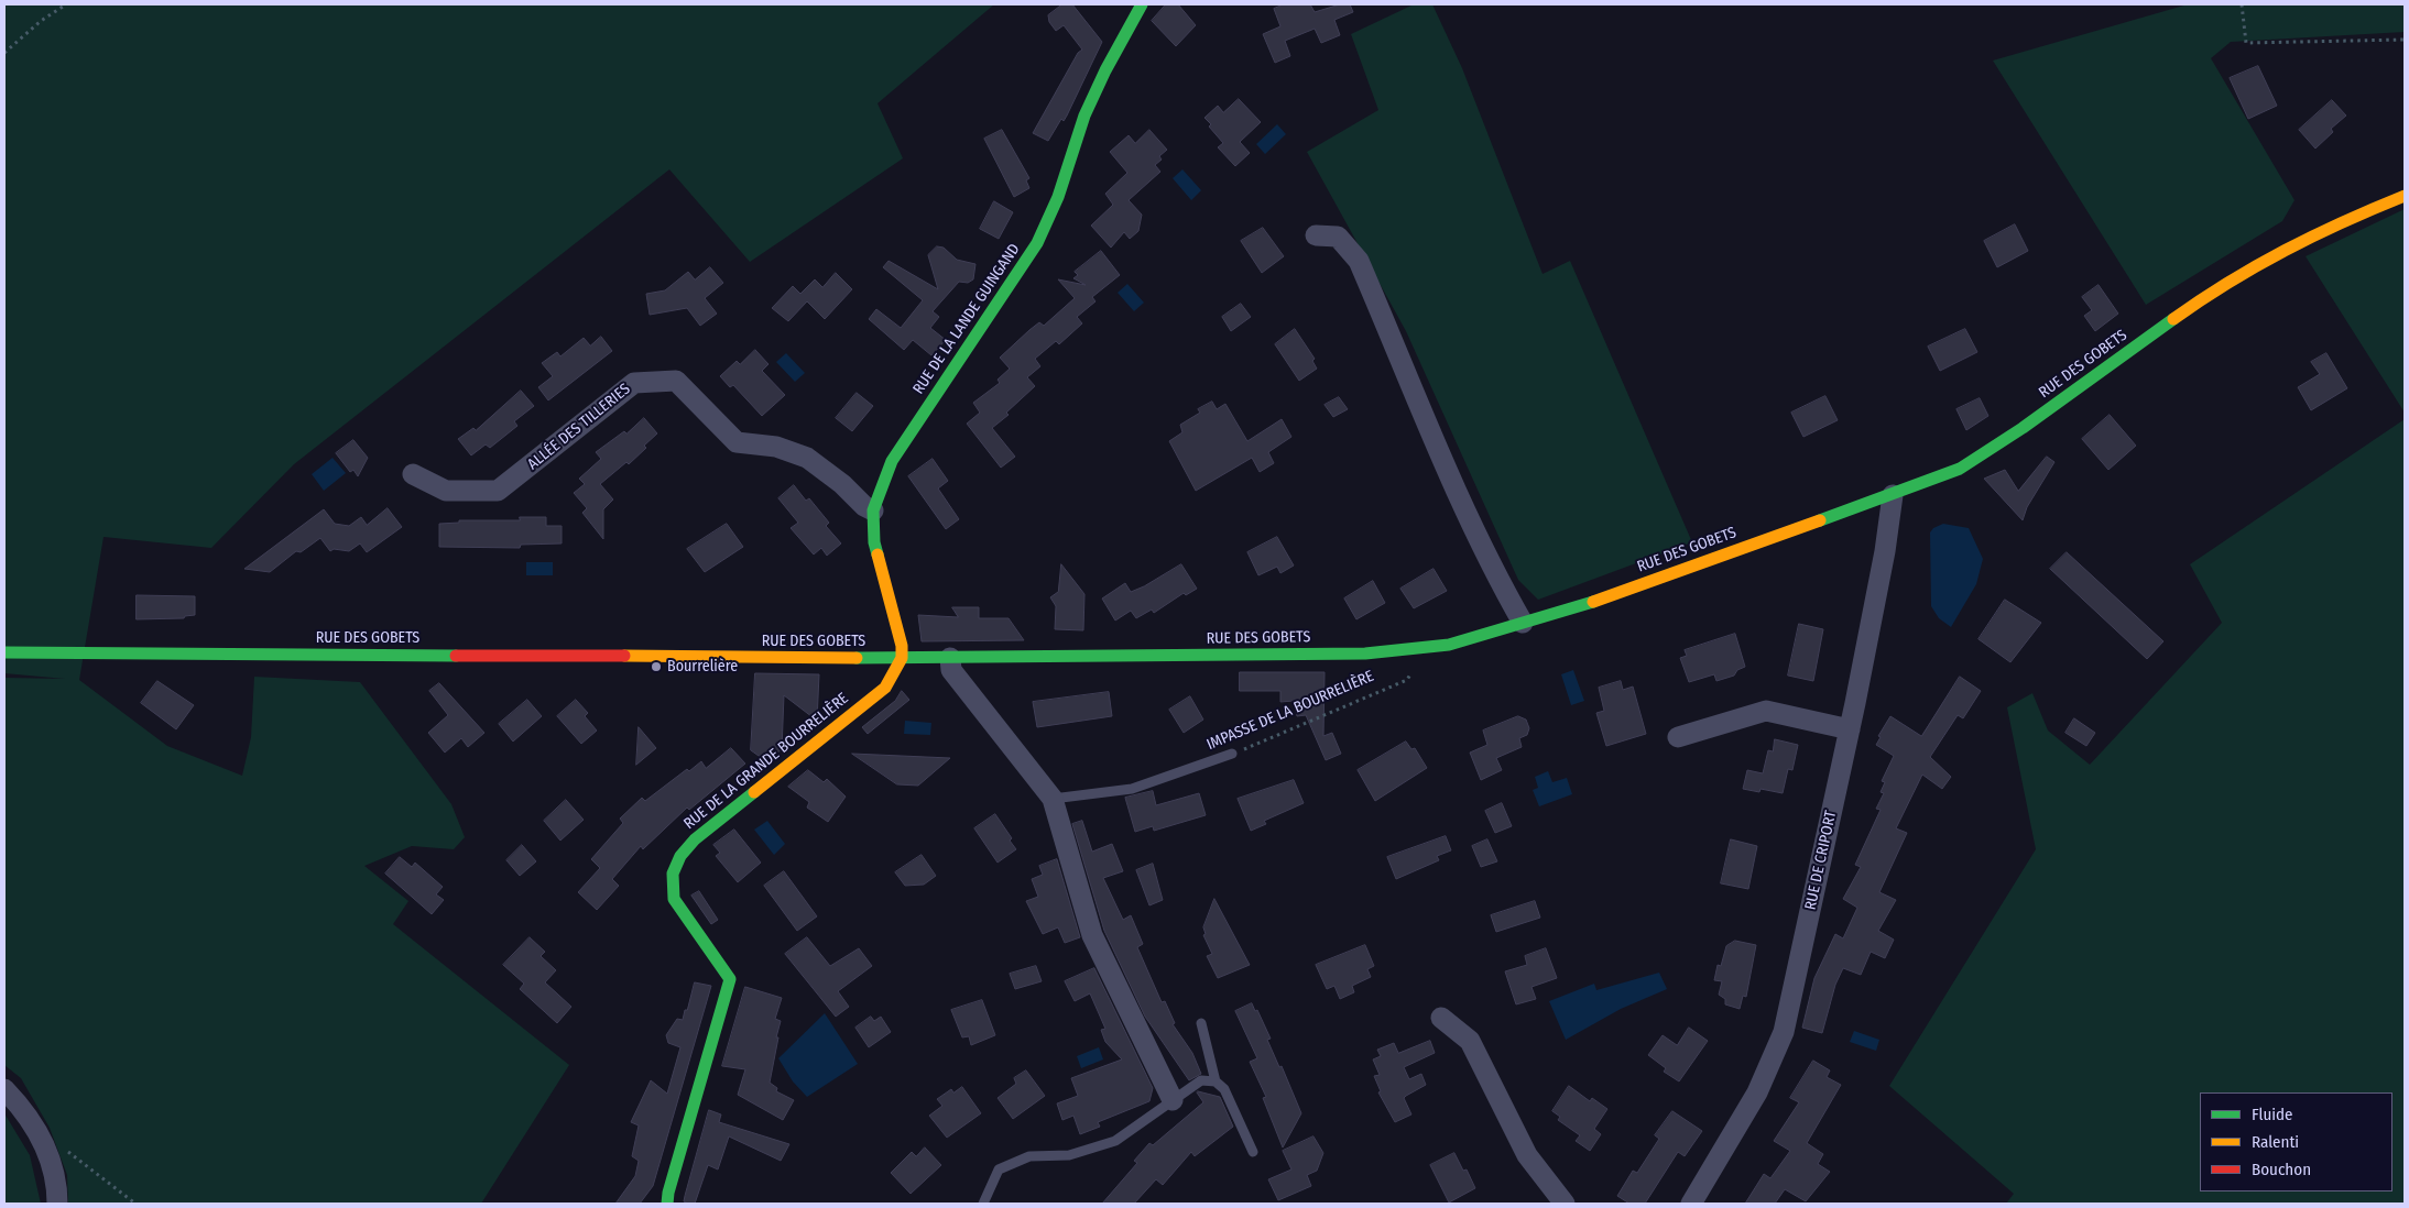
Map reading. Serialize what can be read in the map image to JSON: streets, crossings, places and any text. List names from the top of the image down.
{
  "streets": {
    "main road": ["RUE DE LA LANDE GUINGAND", "RUE DES GOBETS", "RUE DE LA GRANDE BOURRELIÈRE"],
    "street": ["ALLÉE DES TILLERIES", "RUE DE CRIPORT"],
    "lane": ["IMPASSE DE LA BOURRELIÈRE"]
  },
  "crossings": [
    ["RUE DE LA LANDE GUINGAND", "RUE DES GOBETS"],
    ["RUE DE LA LANDE GUINGAND", "ALLÉE DES TILLERIES"],
    ["RUE DE LA LANDE GUINGAND", "RUE DE LA GRANDE BOURRELIÈRE"],
    ["RUE DES GOBETS", "IMPASSE DE LA BOURRELIÈRE"],
    ["RUE DES GOBETS", "RUE DE LA GRANDE BOURRELIÈRE"],
    ["RUE DES GOBETS", "RUE DE CRIPORT"]
  ],
  "places": ["Bourrelière"],
  "legend": ["Fluide", "Ralenti", "Bouchon"]
}
